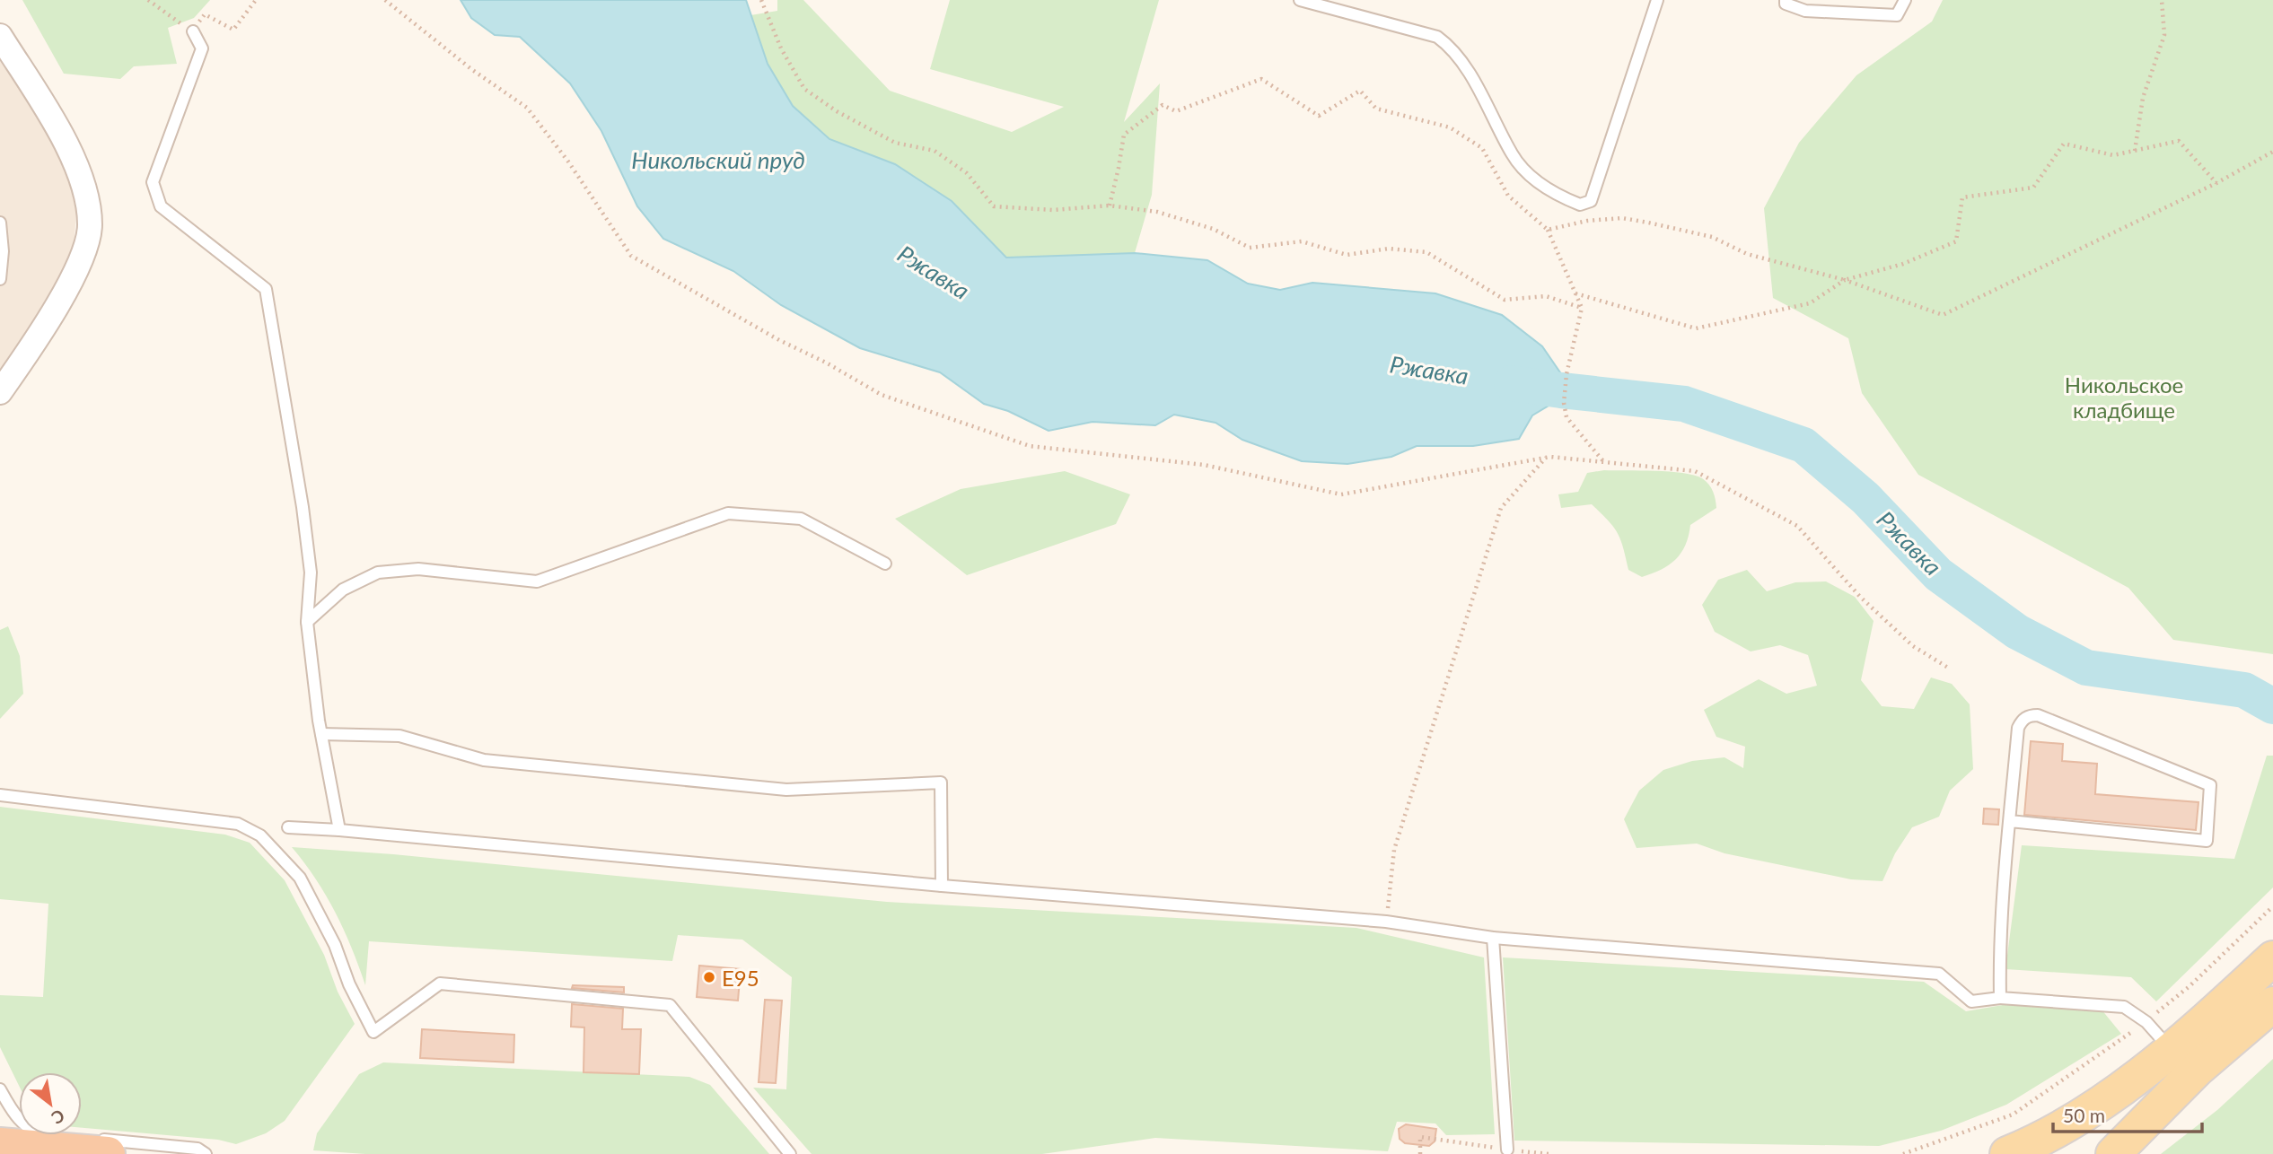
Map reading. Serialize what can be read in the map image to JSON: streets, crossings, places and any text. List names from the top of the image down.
{
  "water": ["Никольский пруд", "Ржавка"],
  "parks": ["Никольское кладбище"],
  "places": ["E95"],
  "scale_bar": "50 m",
  "north": "bottom right"
}
